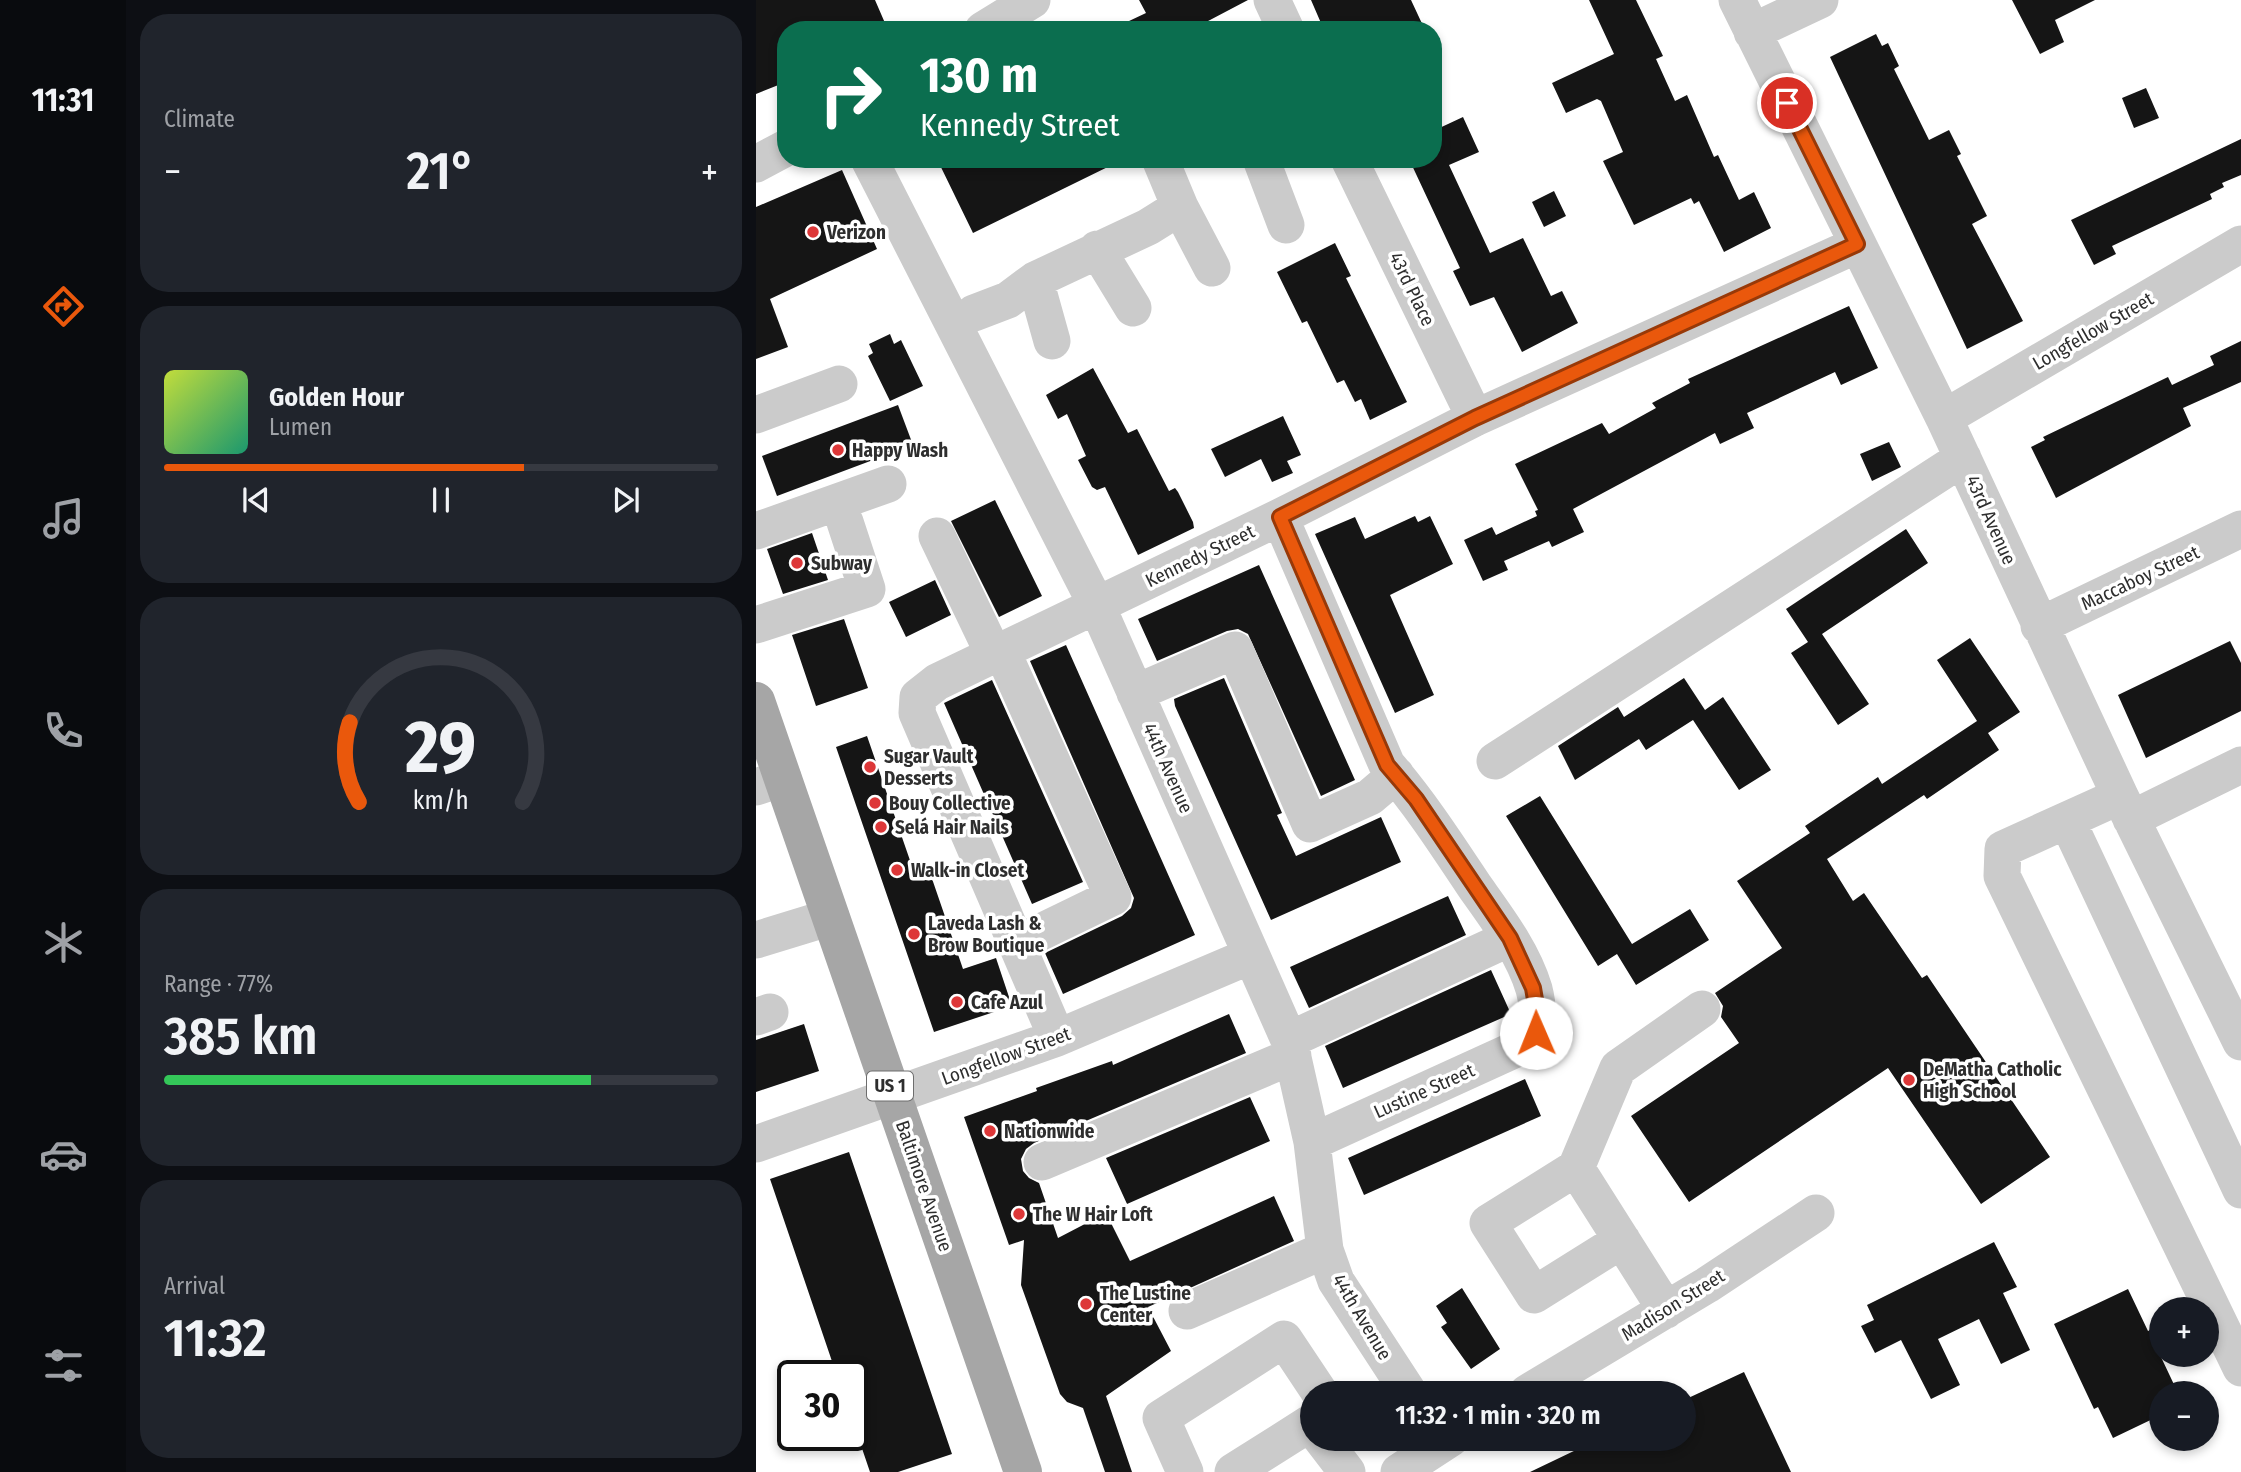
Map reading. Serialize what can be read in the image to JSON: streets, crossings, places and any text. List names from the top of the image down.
{
  "streets": {
    "main road": ["US 1", "Baltimore Avenue"],
    "street": [
      "43rd Place",
      "Longfellow Street",
      "43rd Avenue",
      "Kennedy Street",
      "Maccaboy Street",
      "44th Avenue",
      "Lustine Street",
      "Madison Street"
    ]
  },
  "crossings": [
    ["43rd Place", "Kennedy Street"],
    ["Longfellow Street", "43rd Avenue"],
    ["Longfellow Street", "Kennedy Street"],
    ["Longfellow Street", "44th Avenue"],
    ["Longfellow Street", "Baltimore Avenue"],
    ["43rd Avenue", "Kennedy Street"],
    ["43rd Avenue", "Maccaboy Street"],
    ["Kennedy Street", "44th Avenue"],
    ["Kennedy Street", "Lustine Street"],
    ["44th Avenue", "Lustine Street"]
  ],
  "places": [
    "Verizon",
    "Happy Wash",
    "Subway",
    "Sugar Vault Desserts",
    "Bouy Collective",
    "Selá Hair Nails",
    "Walk-in Closet",
    "Laveda Lash & Brow Boutique",
    "Cafe Azul",
    "DeMatha Catholic High School",
    "Nationwide",
    "The W Hair Loft",
    "The Lustine Center"
  ],
  "page": {
    "tabs": "11:31",
    "tile": [
      "Climate",
      ["Range · 77%", "385 km"],
      ["Arrival", "11:32"]
    ],
    "turn": ["130 m", "Kennedy Street"],
    "heat": ["−", "21°", "+"],
    "song": ["Golden Hour", "Lumen"],
    "map_buttons": ["+", "−"],
    "limit": "30",
    "trip": "11:32 · 1 min · 320 m",
    "gauge": ["29", "km/h"]
  }
}
